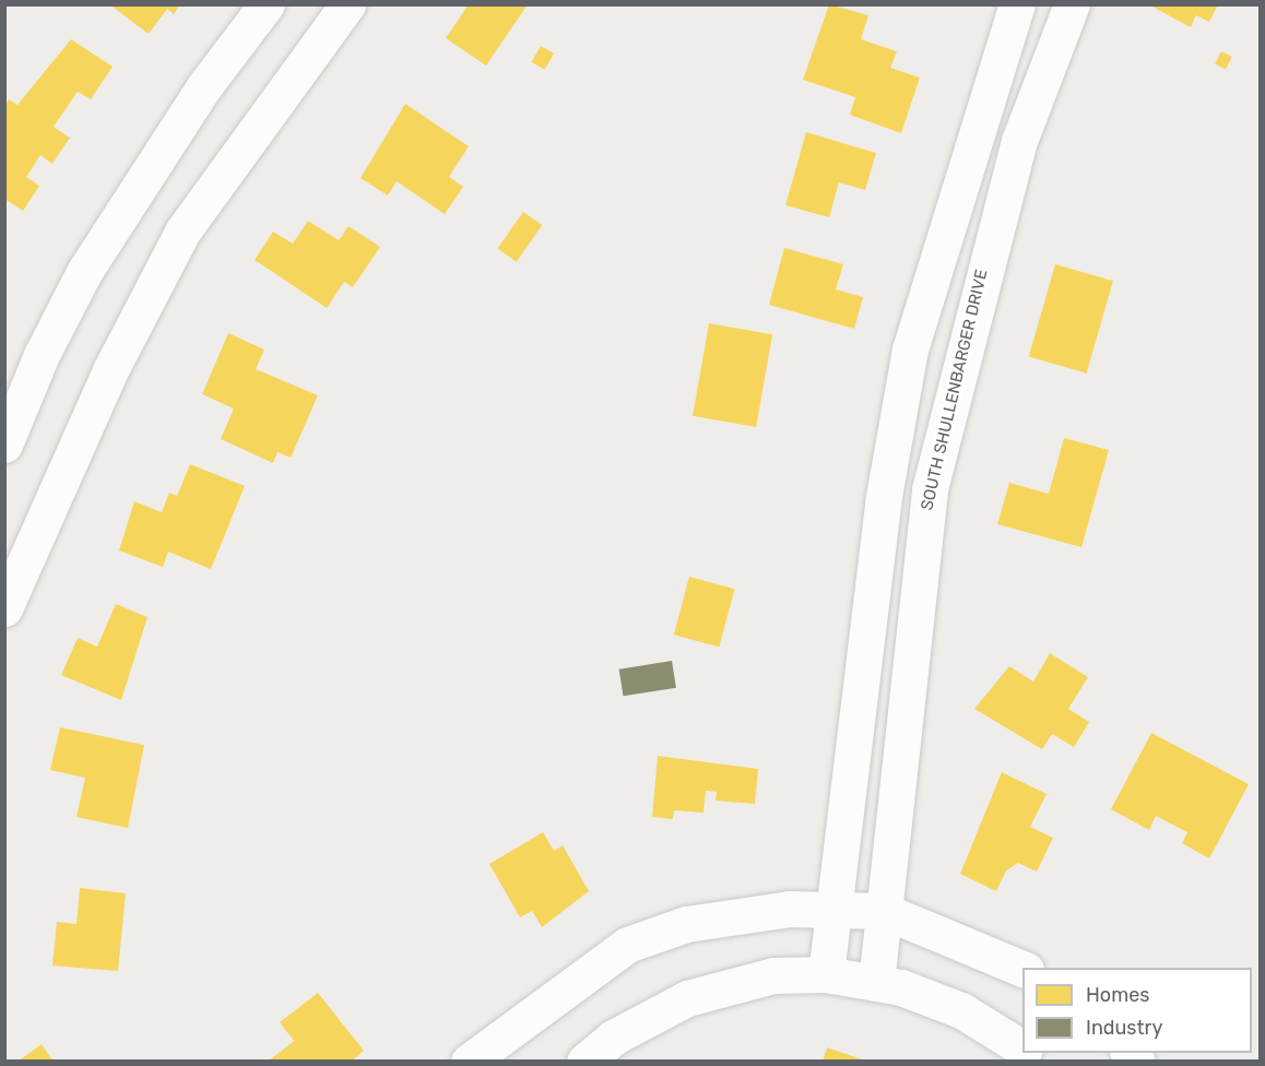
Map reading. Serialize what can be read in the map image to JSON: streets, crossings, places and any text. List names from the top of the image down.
{
  "streets": {
    "street": ["SOUTH SHULLENBARGER DRIVE"]
  },
  "legend": ["Homes", "Industry"]
}
